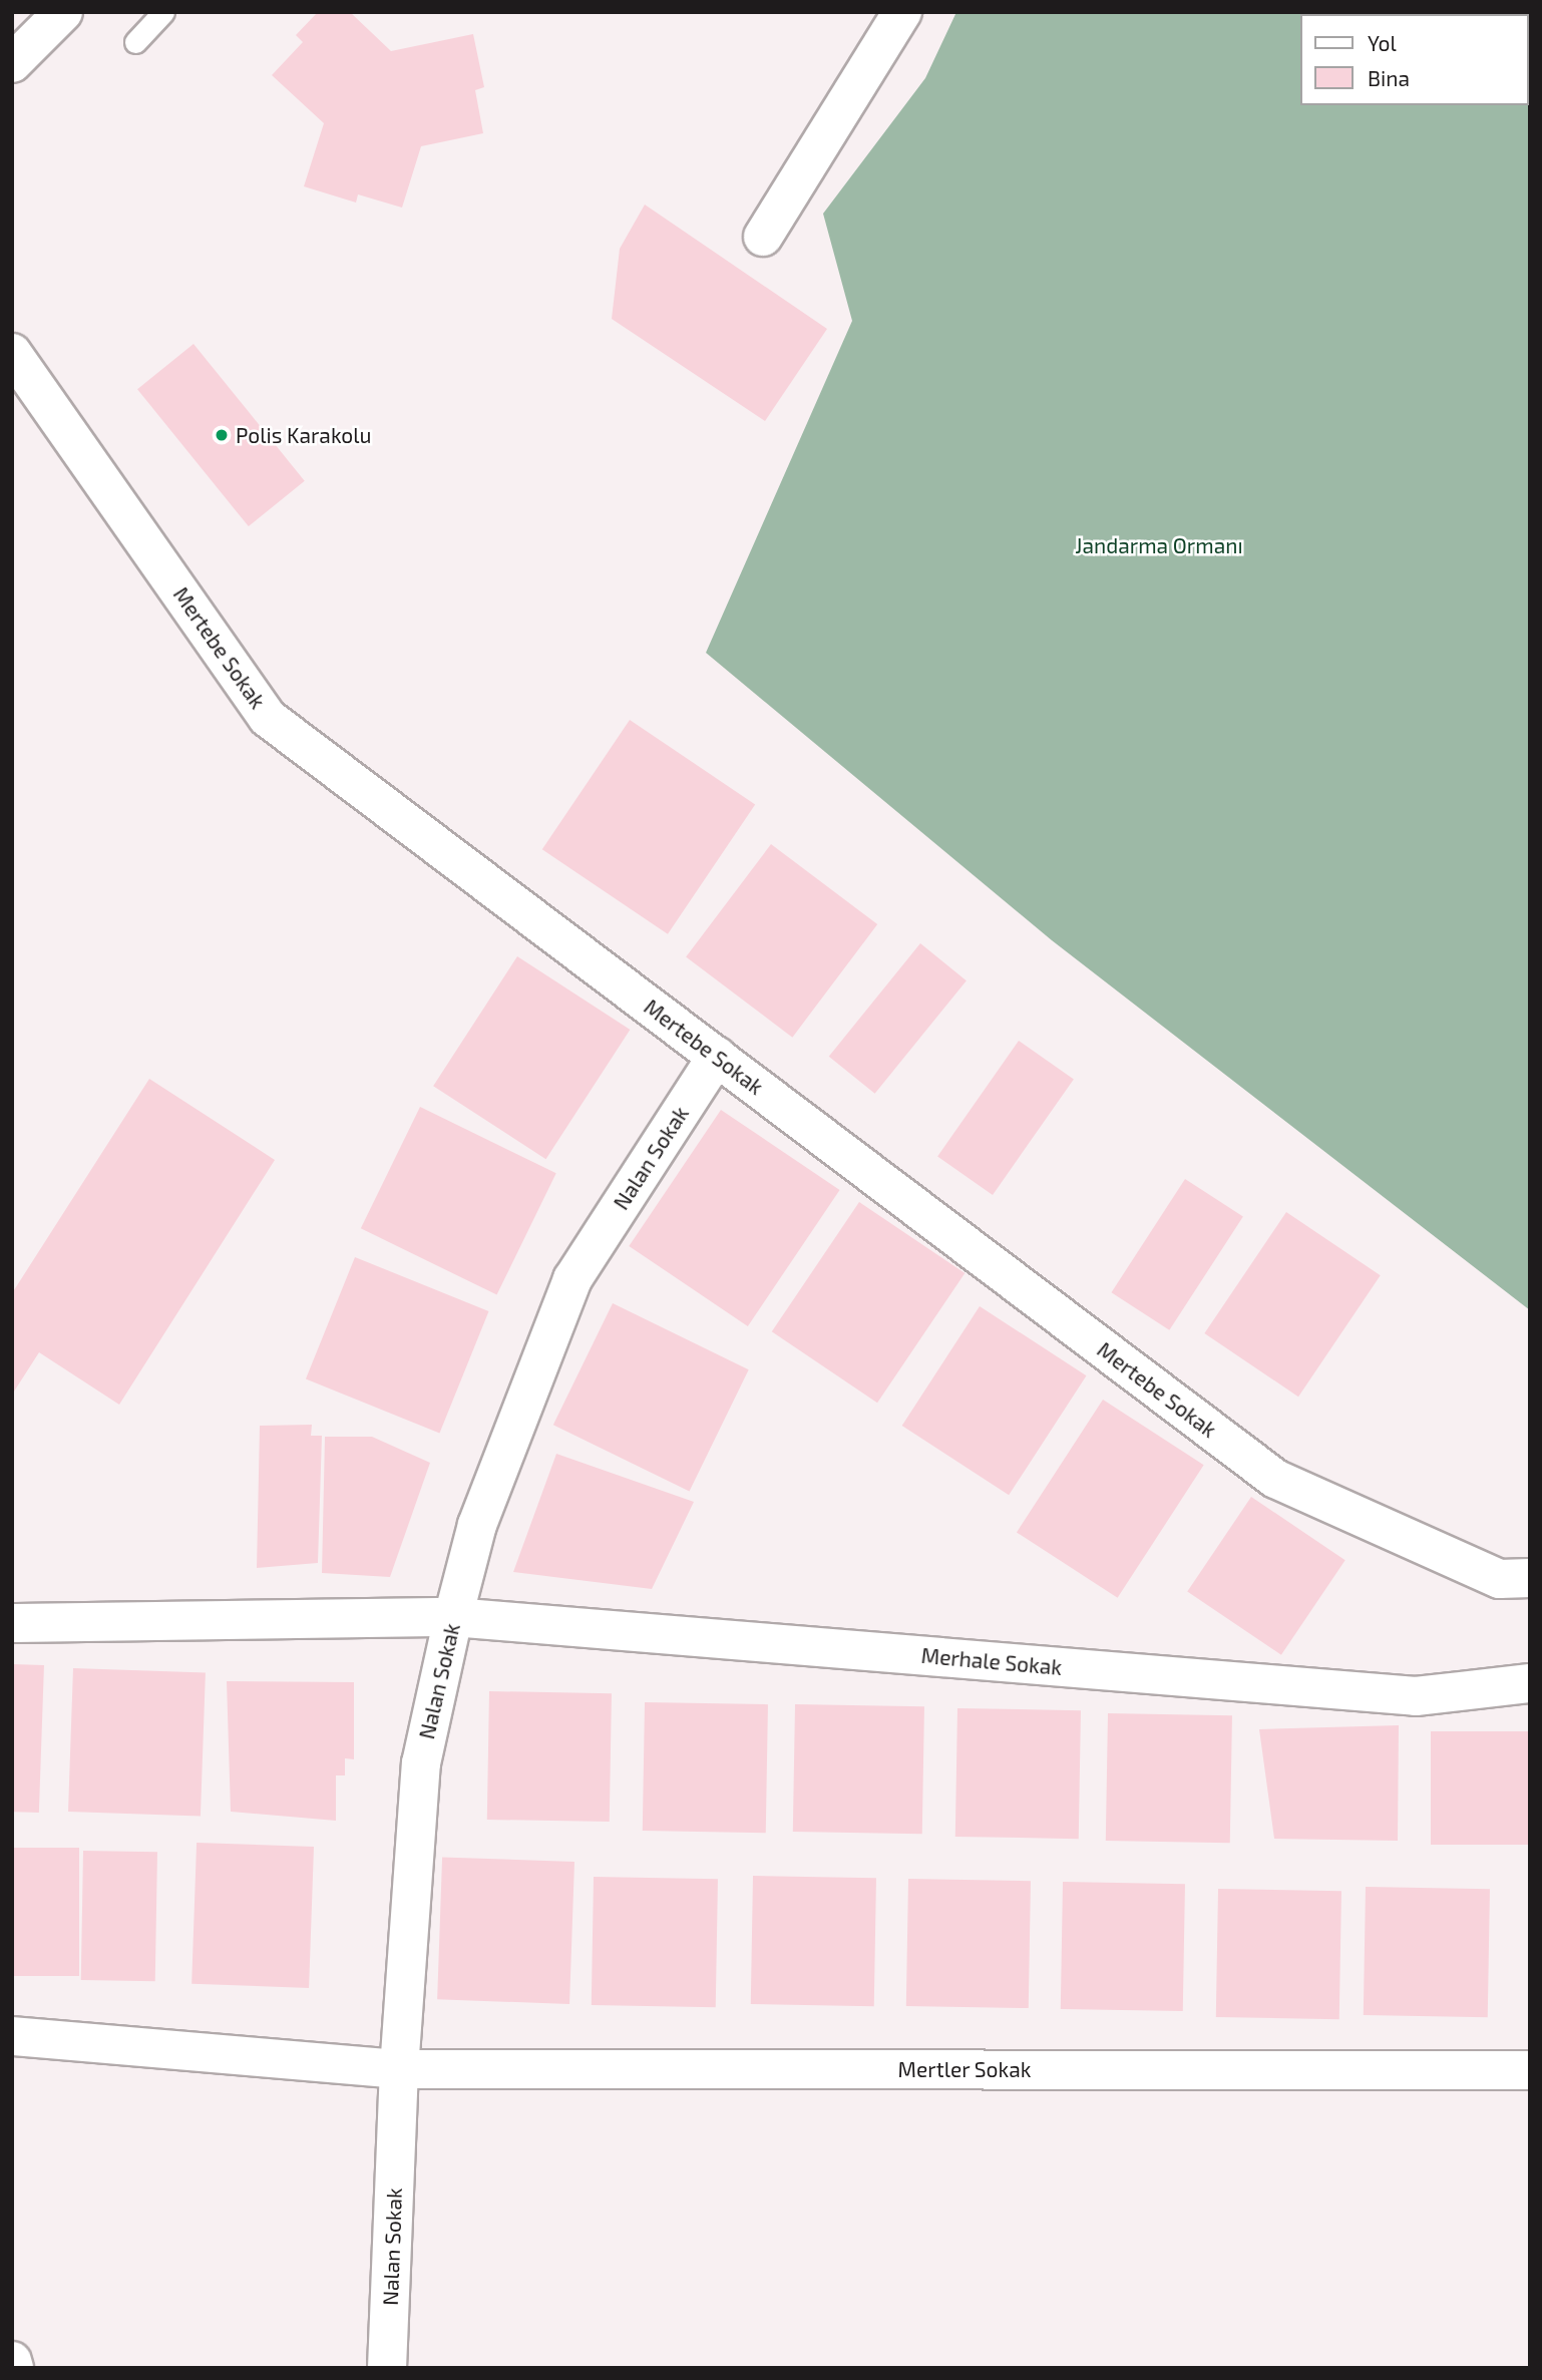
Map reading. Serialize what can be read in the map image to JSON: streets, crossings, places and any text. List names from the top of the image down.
{
  "streets": {
    "street": [
      "Mertebe Sokak",
      "Nalan Sokak",
      "Merhale Sokak",
      "Mertler Sokak"
    ]
  },
  "crossings": [
    ["Mertebe Sokak", "Nalan Sokak"],
    ["Nalan Sokak", "Merhale Sokak"],
    ["Nalan Sokak", "Mertler Sokak"]
  ],
  "parks": ["Jandarma Ormanı"],
  "places": ["Polis Karakolu"],
  "legend": ["Yol", "Bina"]
}
